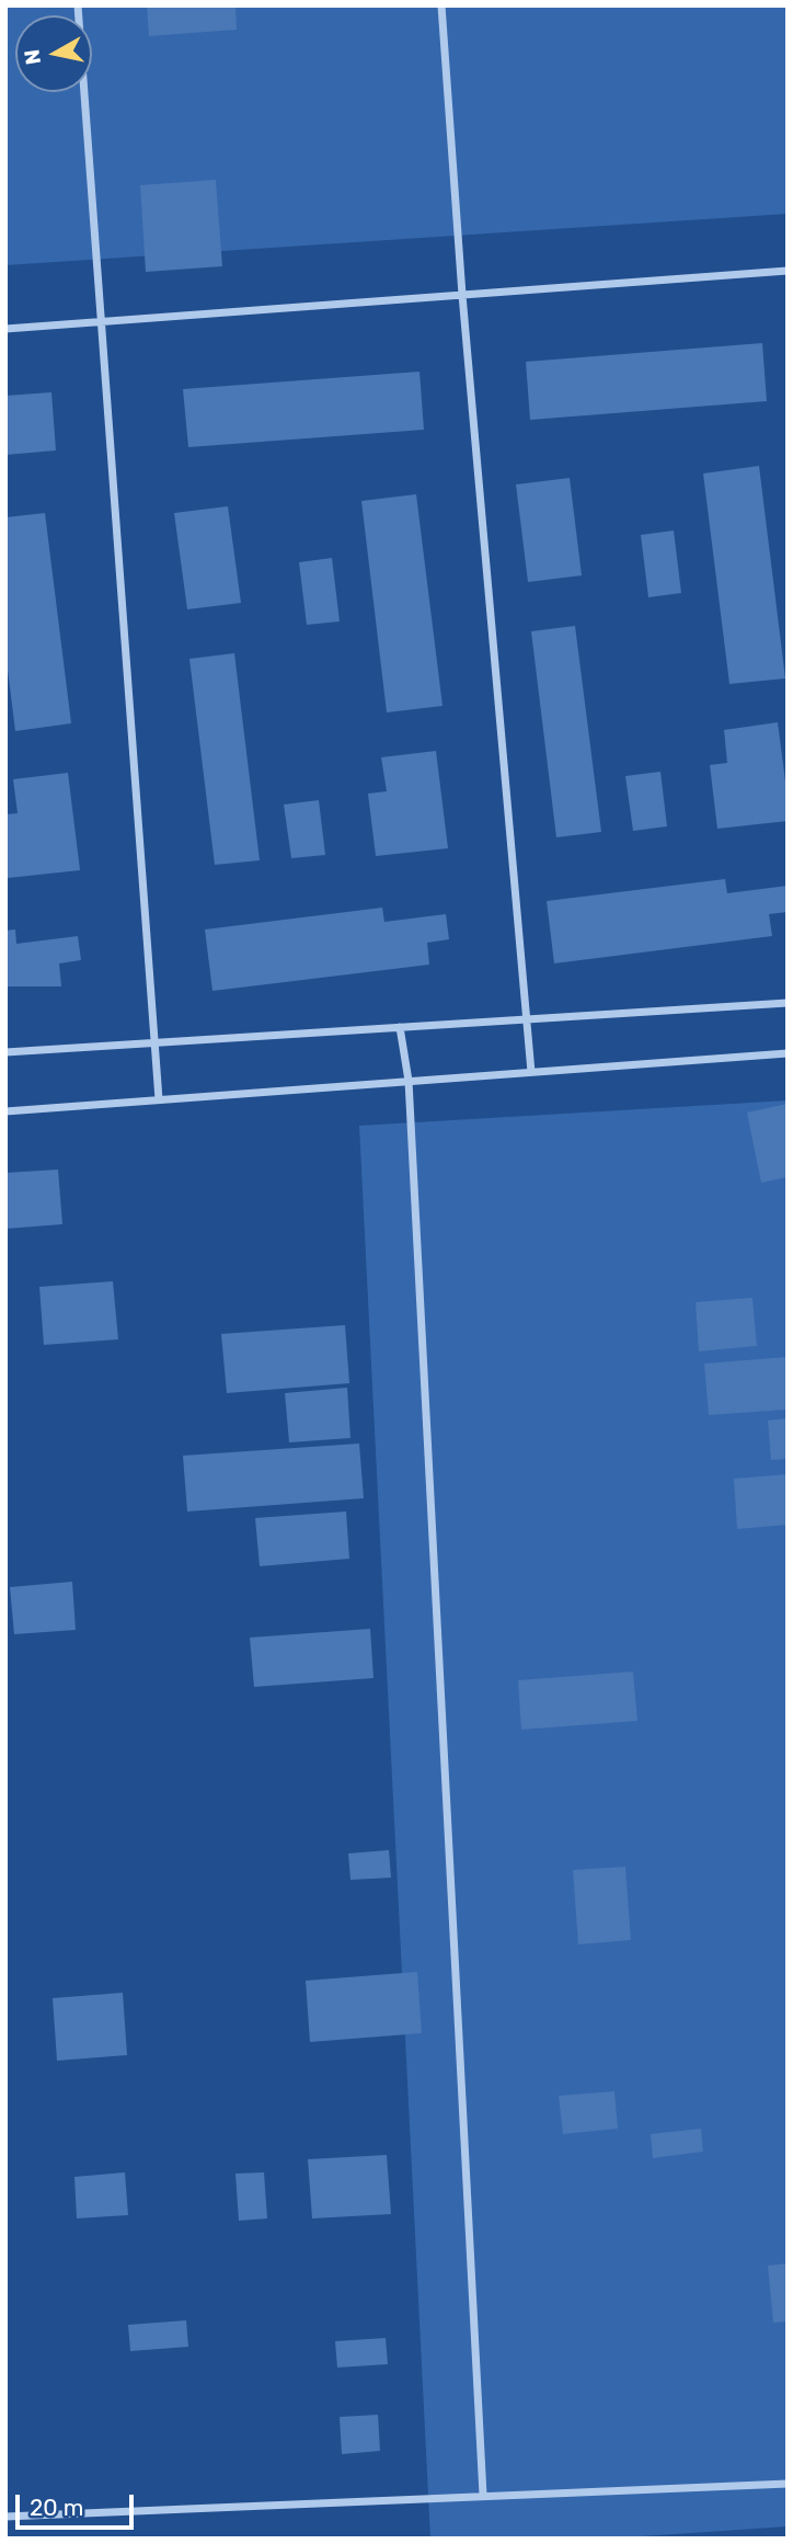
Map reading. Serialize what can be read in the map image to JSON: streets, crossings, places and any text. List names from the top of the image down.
{
  "scale_bar": "20 m",
  "north": "left"
}
